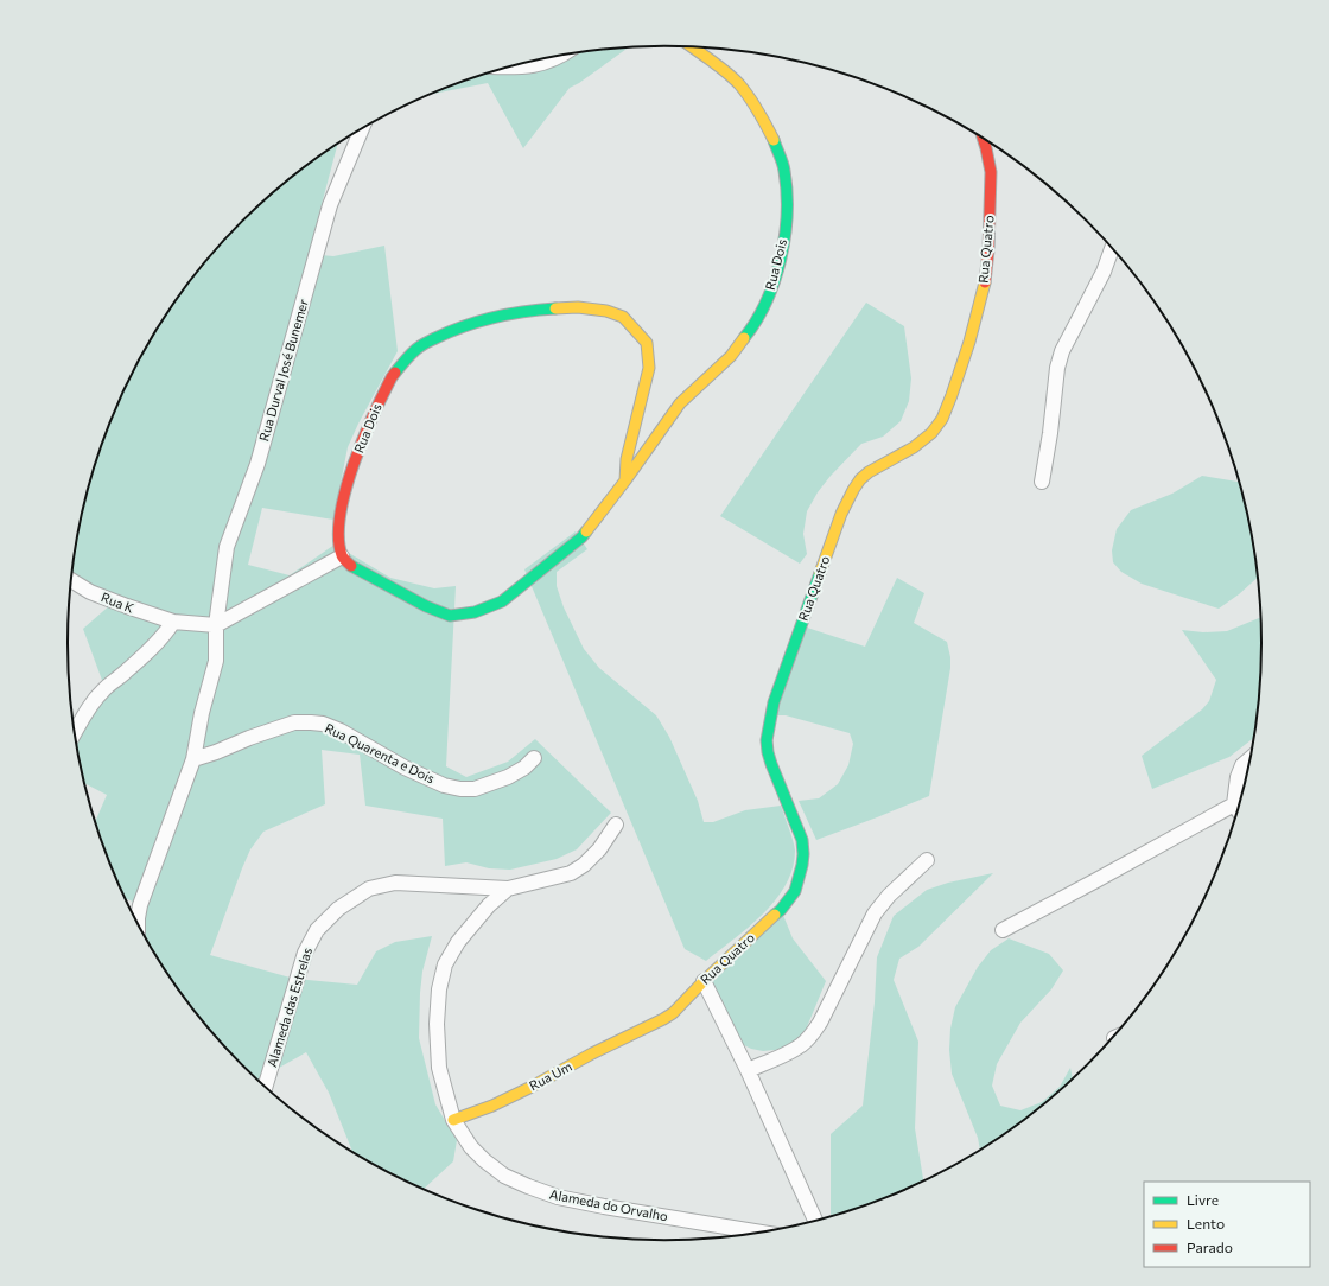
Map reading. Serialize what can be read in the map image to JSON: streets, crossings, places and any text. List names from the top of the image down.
{
  "streets": {
    "street": [
      "Rua Quatro",
      "Rua Dois",
      "Rua Durval José Bunemer",
      "Rua K",
      "Rua Quarenta e Dois",
      "Alameda das Estrelas",
      "Rua Um",
      "Alameda do Orvalho"
    ]
  },
  "crossings": [
    ["Rua Quatro", "Rua Um"],
    ["Rua Durval José Bunemer", "Rua K"],
    ["Alameda das Estrelas", "Alameda do Orvalho"],
    ["Rua Um", "Alameda do Orvalho"]
  ],
  "legend": ["Livre", "Lento", "Parado"]
}
